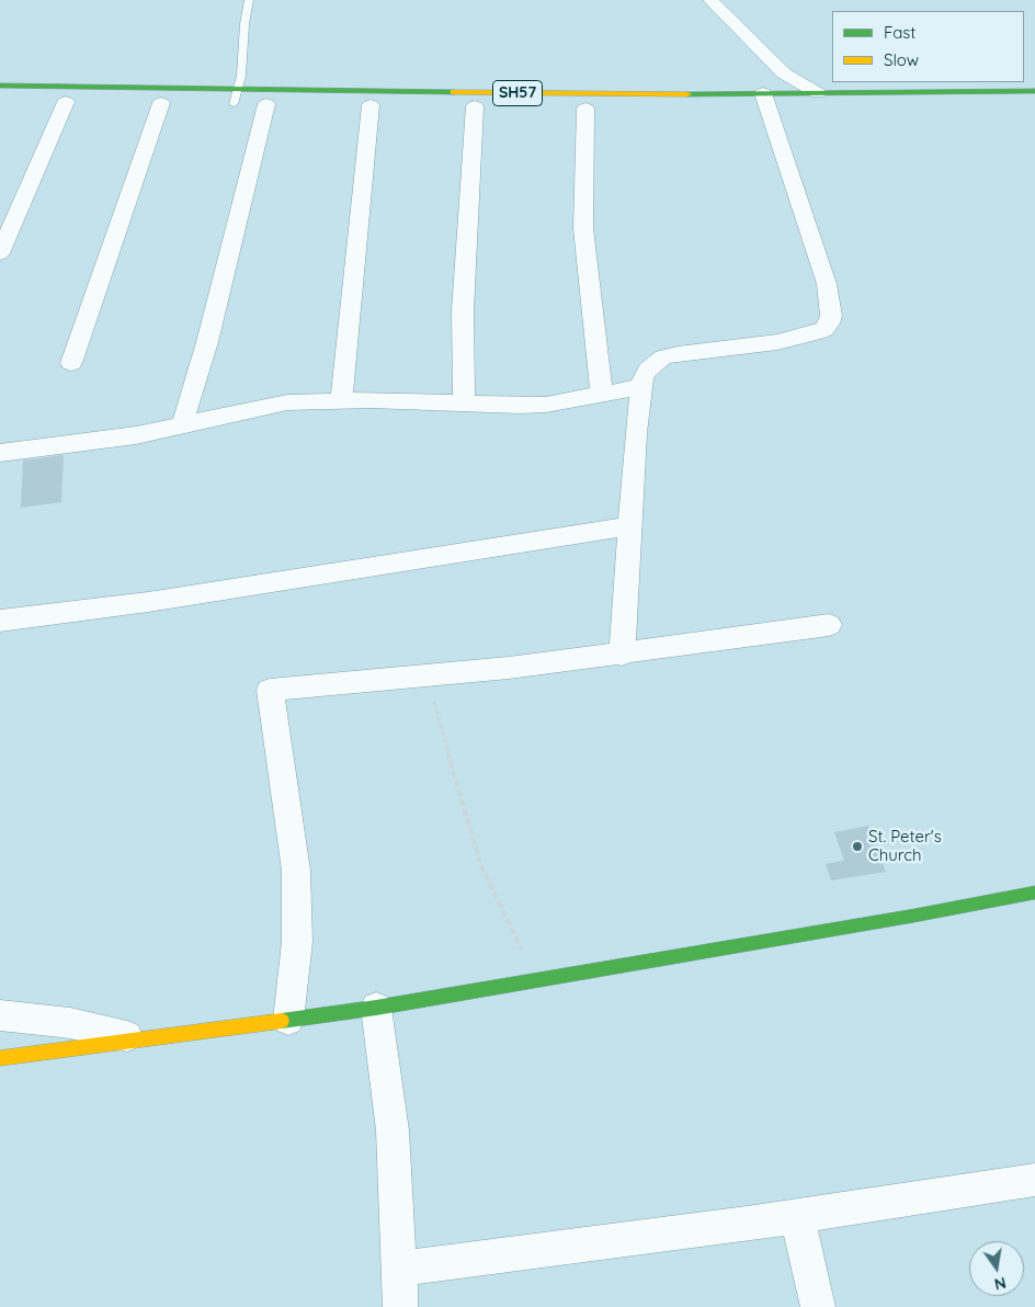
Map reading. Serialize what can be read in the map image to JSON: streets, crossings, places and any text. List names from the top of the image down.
{
  "streets": {
    "main road": ["SH57"]
  },
  "places": ["St. Peter's Church"],
  "legend": ["Fast", "Slow"],
  "north": "bottom"
}
